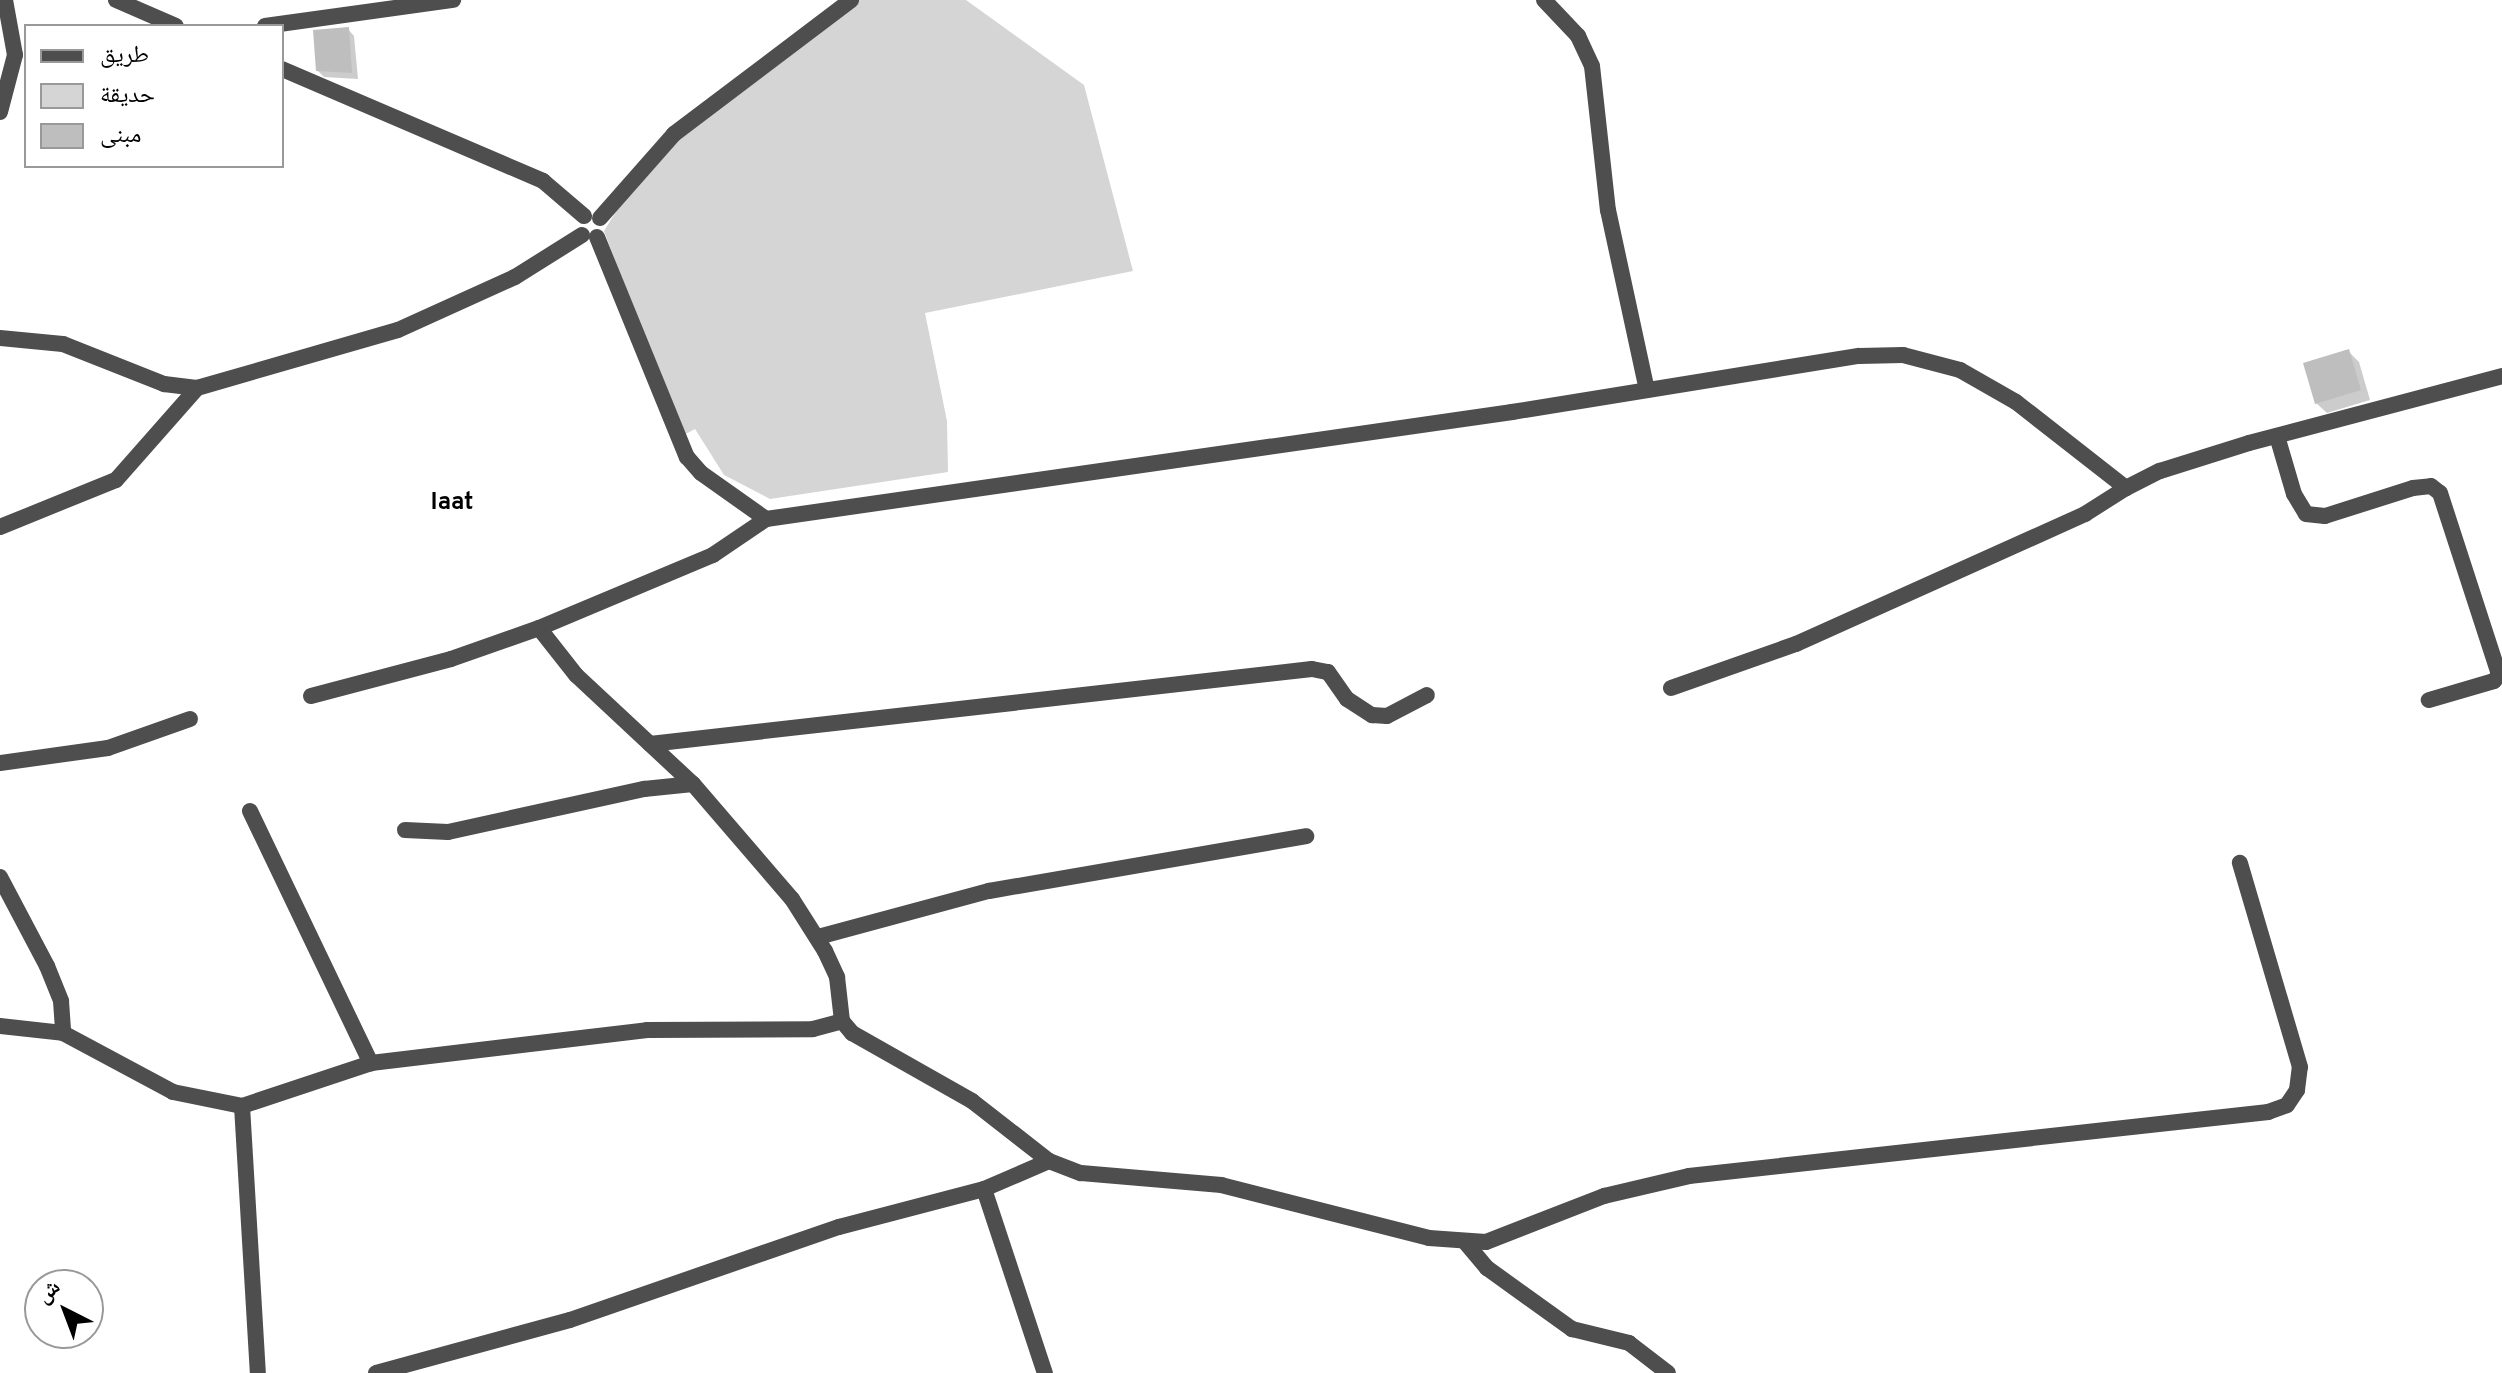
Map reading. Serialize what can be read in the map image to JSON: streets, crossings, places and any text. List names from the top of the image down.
{
  "districts": ["Iaat"],
  "legend": ["طريق", "حديقة", "مبنى"],
  "north": "top left"
}
